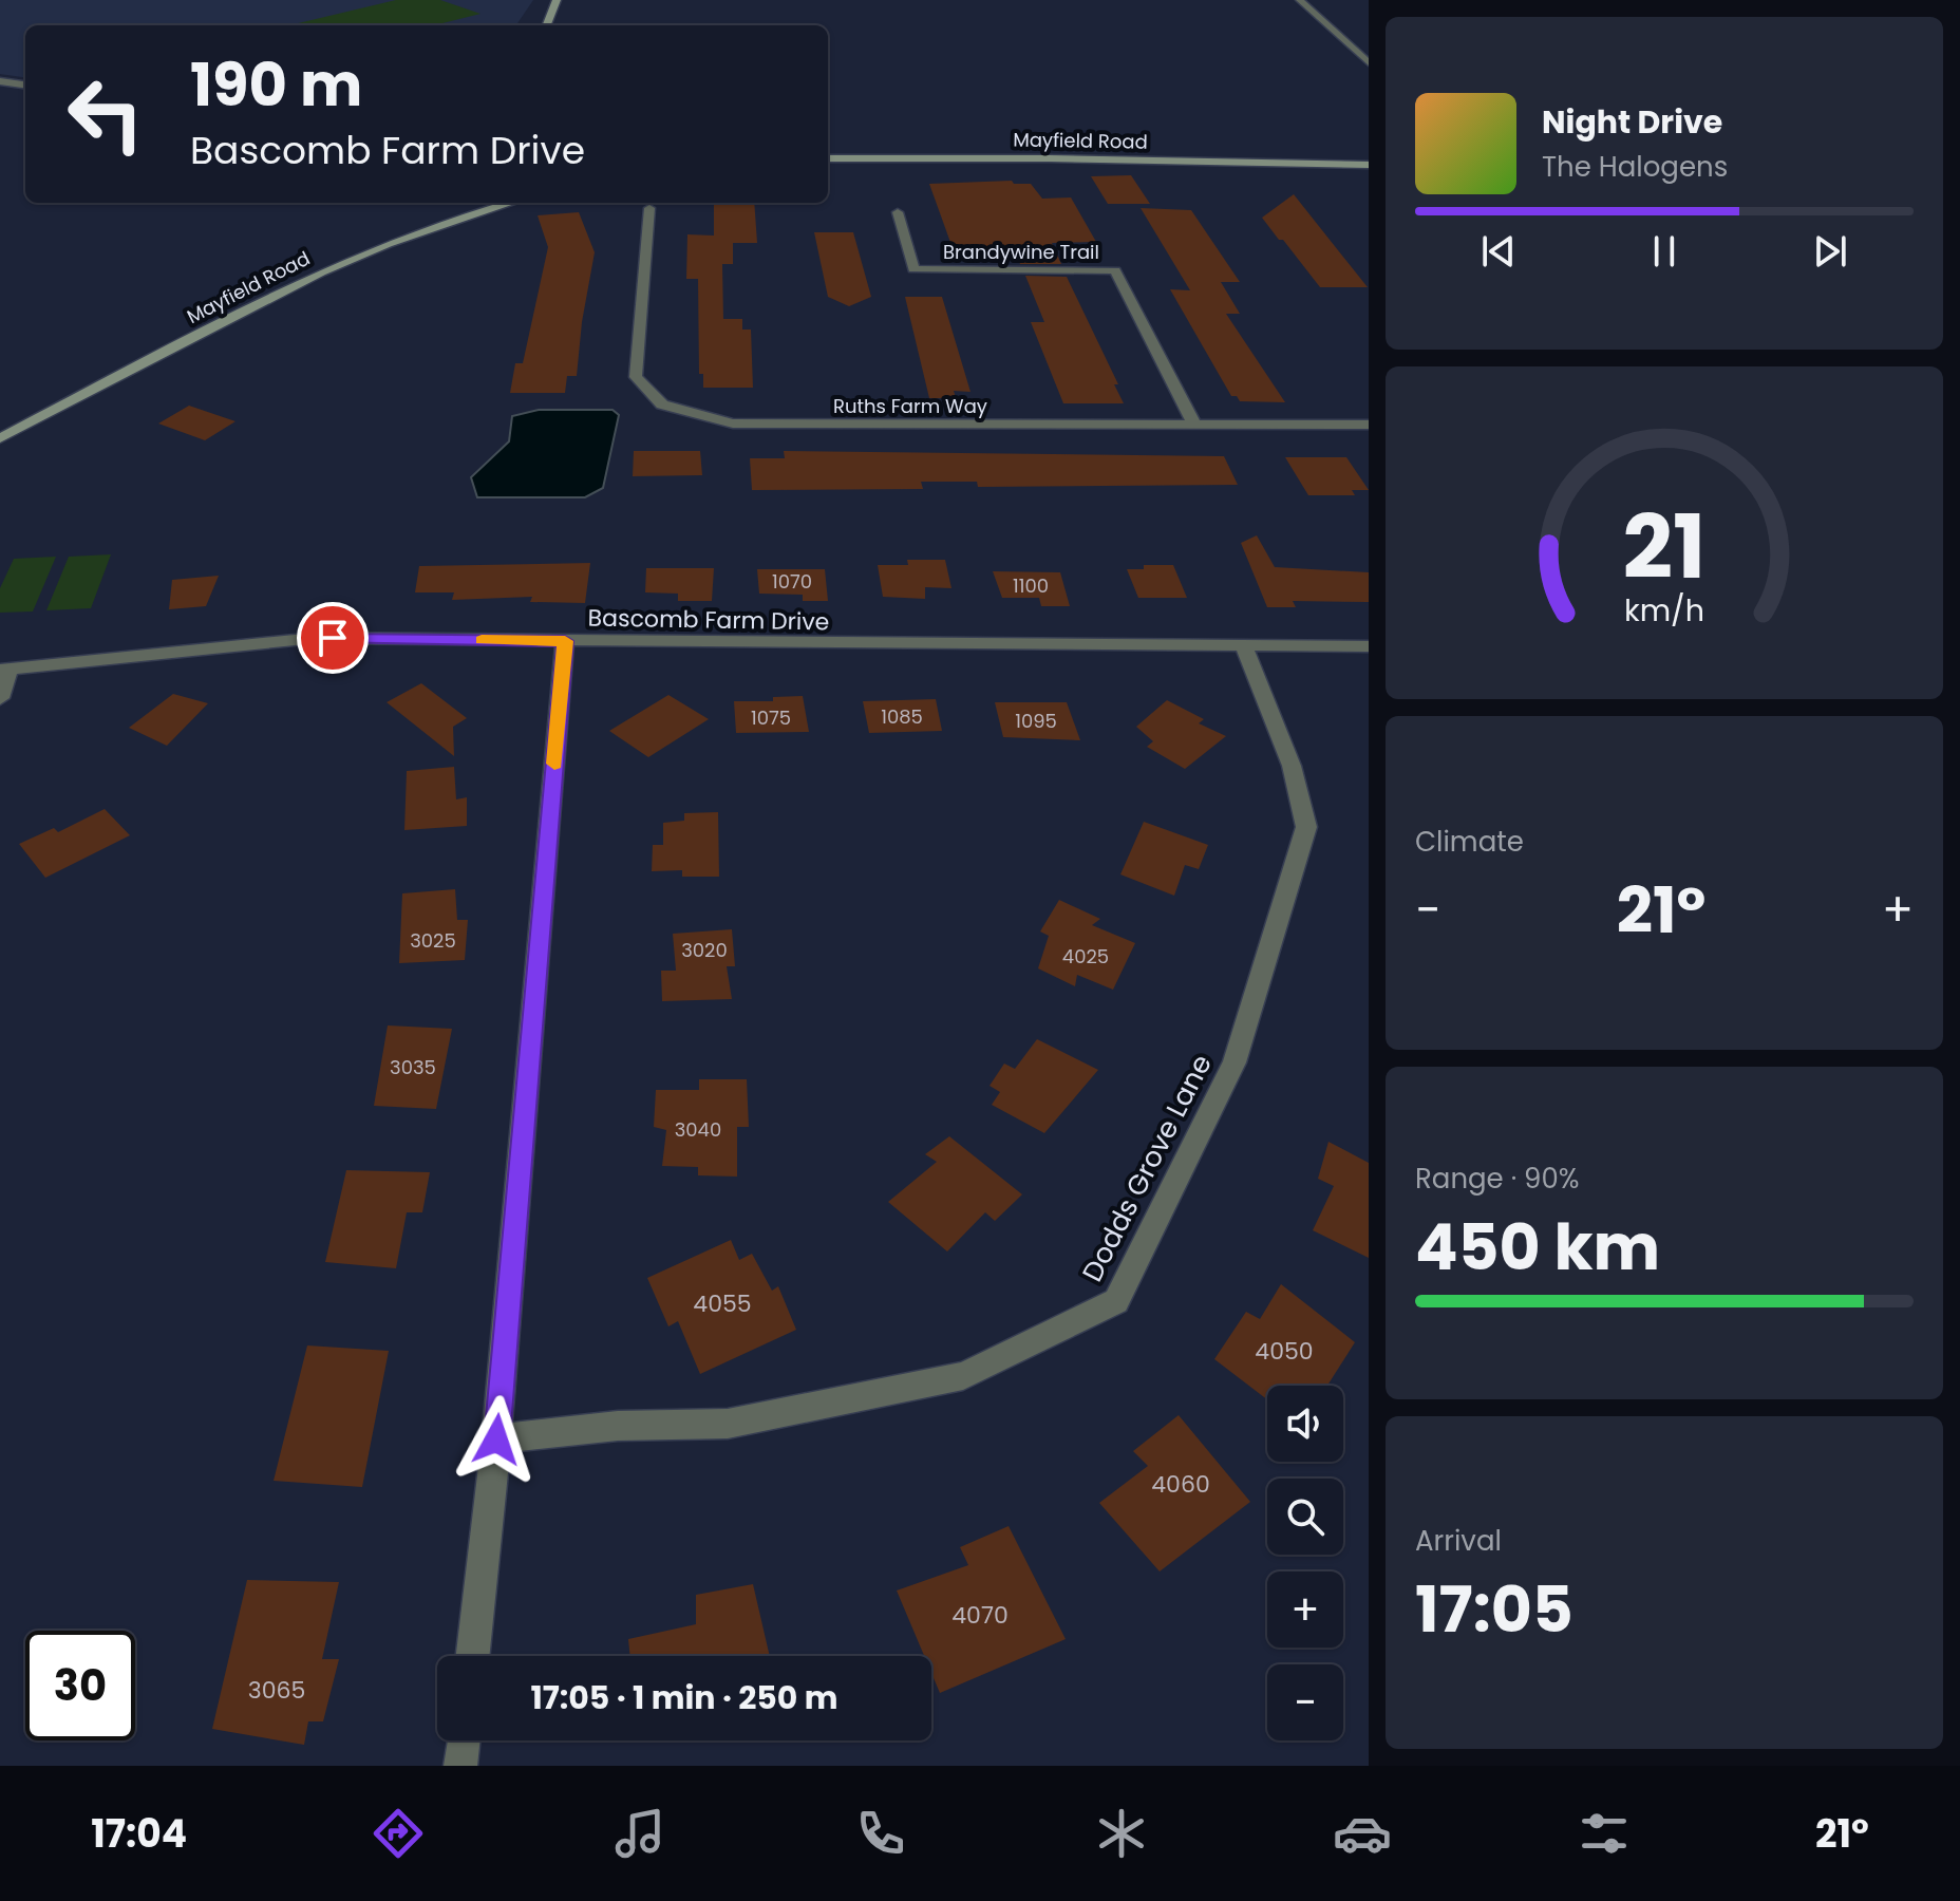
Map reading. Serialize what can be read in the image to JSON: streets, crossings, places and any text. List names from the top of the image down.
{
  "streets": {
    "street": [
      "Mayfield Road",
      "Brandywine Trail",
      "Ruths Farm Way",
      "Bascomb Farm Drive",
      "Dodds Grove Lane"
    ]
  },
  "crossings": [
    ["Brandywine Trail", "Ruths Farm Way"],
    ["Bascomb Farm Drive", "Dodds Grove Lane"]
  ],
  "house_numbers": [
    "1070",
    "1100",
    "1085",
    "1075",
    "1095",
    "3025",
    "3020",
    "4025",
    "3035",
    "3040",
    "4055",
    "4050",
    "4060",
    "4070",
    "3065"
  ],
  "page": {
    "turn": ["190 m", "Bascomb Farm Drive"],
    "song": ["Night Drive", "The Halogens"],
    "tile": [
      "Climate",
      ["Range · 90%", "450 km"],
      ["Arrival", "17:05"]
    ],
    "heat": ["−", "21°", "+"],
    "map_buttons": ["+", "−"],
    "limit": "30",
    "trip": "17:05 · 1 min · 250 m",
    "tabs": ["17:04", "21°"],
    "gauge": ["21", "km/h"]
  }
}
